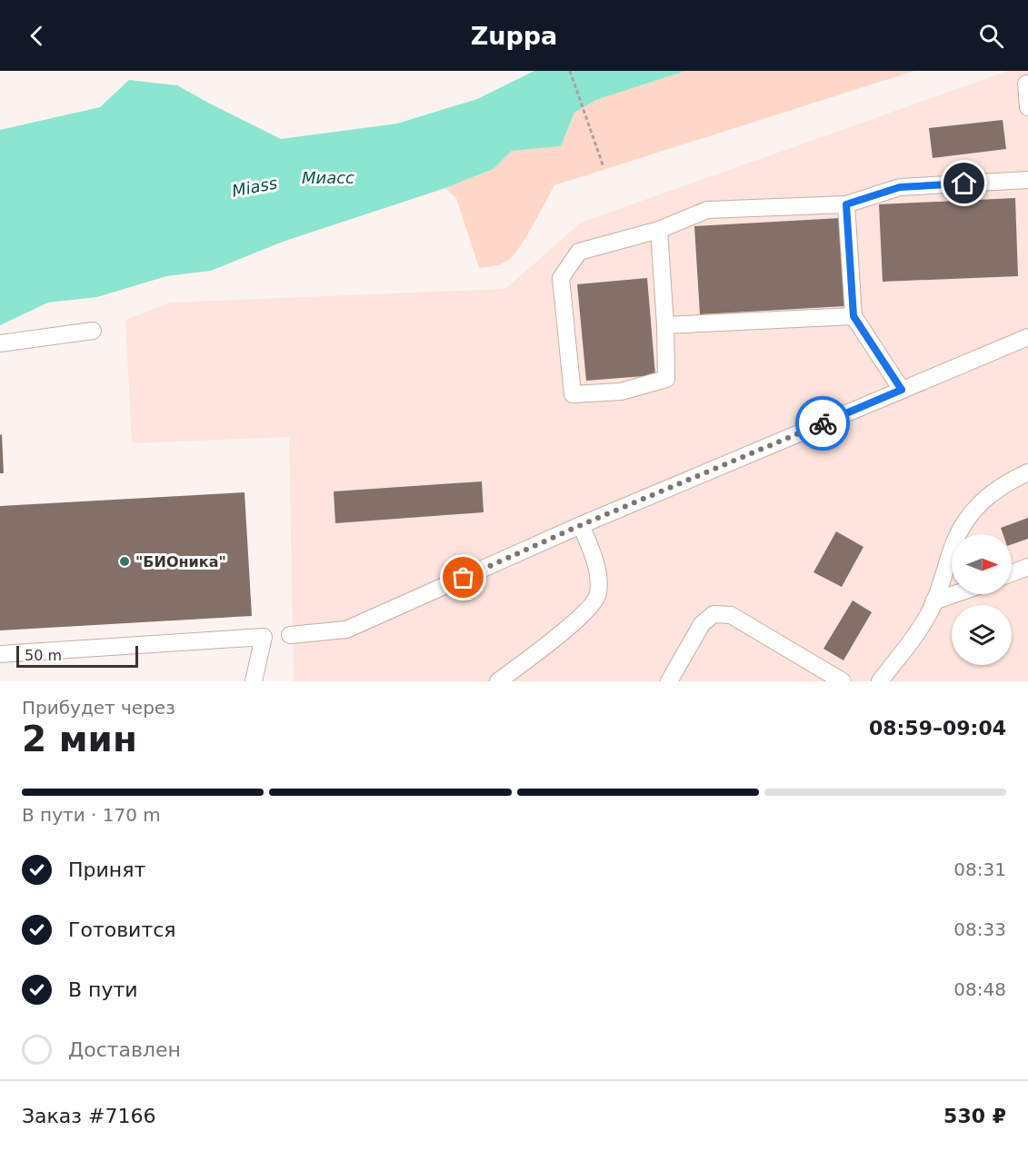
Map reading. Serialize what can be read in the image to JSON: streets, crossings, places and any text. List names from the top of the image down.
{
  "water": ["Миасс", "Miass"],
  "places": ["\"БИОника\""],
  "scale_bar": "50 m",
  "north": "right",
  "page": {
    "header": "Zuppa",
    "scale": "50 m",
    "heading": ["2 мин", "Прибудет через", "08:59–09:04"],
    "panel": ["Заказ #7166", "530 ₽"],
    "bar": "В пути · 170 m",
    "list": [
      ["Принят", "08:31"],
      ["Готовится", "08:33"],
      ["В пути", "08:48"],
      "Доставлен"
    ]
  }
}
